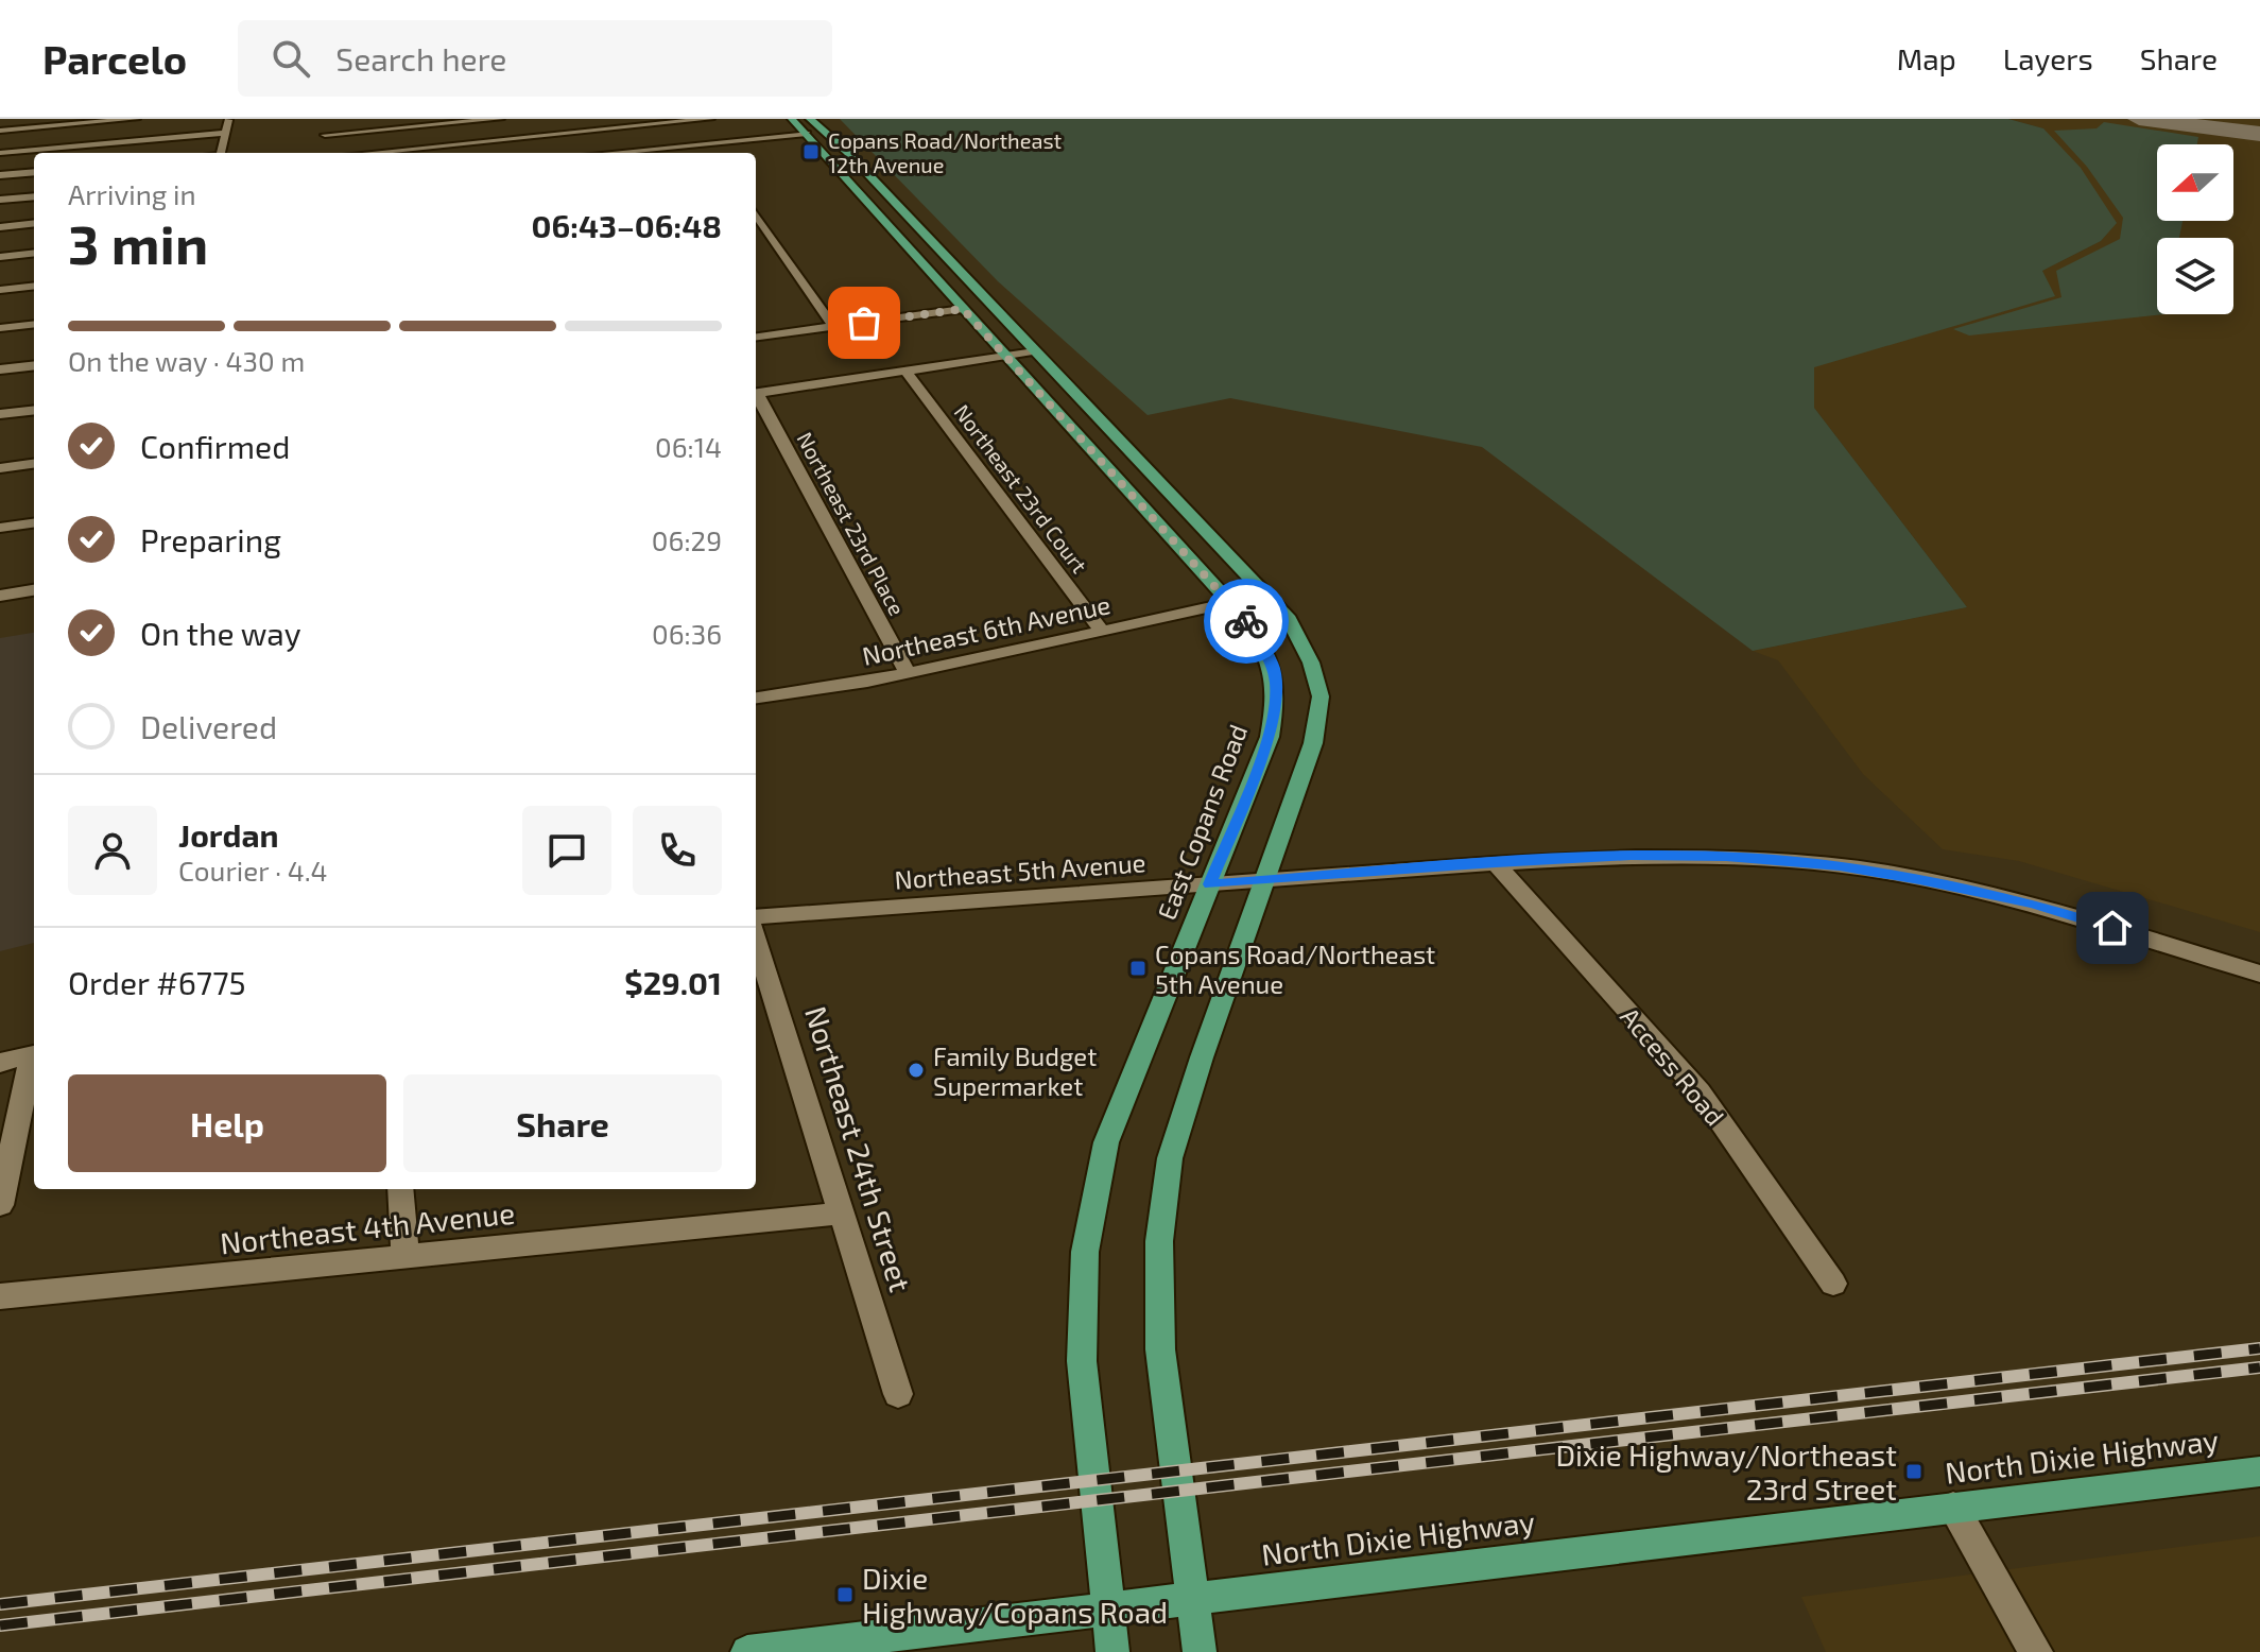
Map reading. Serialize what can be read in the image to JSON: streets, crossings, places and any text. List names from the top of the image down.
{
  "streets": {
    "main road": ["East Copans Road", "North Dixie Highway"],
    "street": [
      "Northeast 23rd Court",
      "Northeast 23rd Place",
      "Northeast 6th Avenue",
      "Northeast 5th Avenue",
      "Access Road",
      "Northeast 24th Street",
      "Northeast 4th Avenue"
    ]
  },
  "crossings": [
    ["Northeast 23rd Court", "Northeast 6th Avenue"],
    ["Northeast 23rd Place", "Northeast 6th Avenue"],
    ["Northeast 6th Avenue", "East Copans Road"],
    ["East Copans Road", "Northeast 5th Avenue"],
    ["East Copans Road", "North Dixie Highway"],
    ["Northeast 5th Avenue", "Access Road"],
    ["Northeast 24th Street", "Northeast 4th Avenue"]
  ],
  "places": {
    "transit": [
      "Copans Road/Northeast 12th Avenue",
      "Copans Road/Northeast 5th Avenue",
      "Dixie Highway/Northeast 23rd Street",
      "Dixie Highway/Copans Road"
    ],
    "other": ["Family Budget Supermarket"]
  },
  "north": "left",
  "page": {
    "header": "Parcelo",
    "search": "Search here",
    "nav": ["Map", "Layers", "Share"],
    "heading": ["3 min", "Arriving in", "06:43–06:48"],
    "panel": [
      "Jordan",
      "Courier · 4.4",
      "Order #6775",
      "$29.01"
    ],
    "bar": "On the way · 430 m",
    "list": [
      ["Confirmed", "06:14"],
      ["Preparing", "06:29"],
      ["On the way", "06:36"],
      "Delivered"
    ],
    "buttons": ["Help", "Share"]
  }
}
